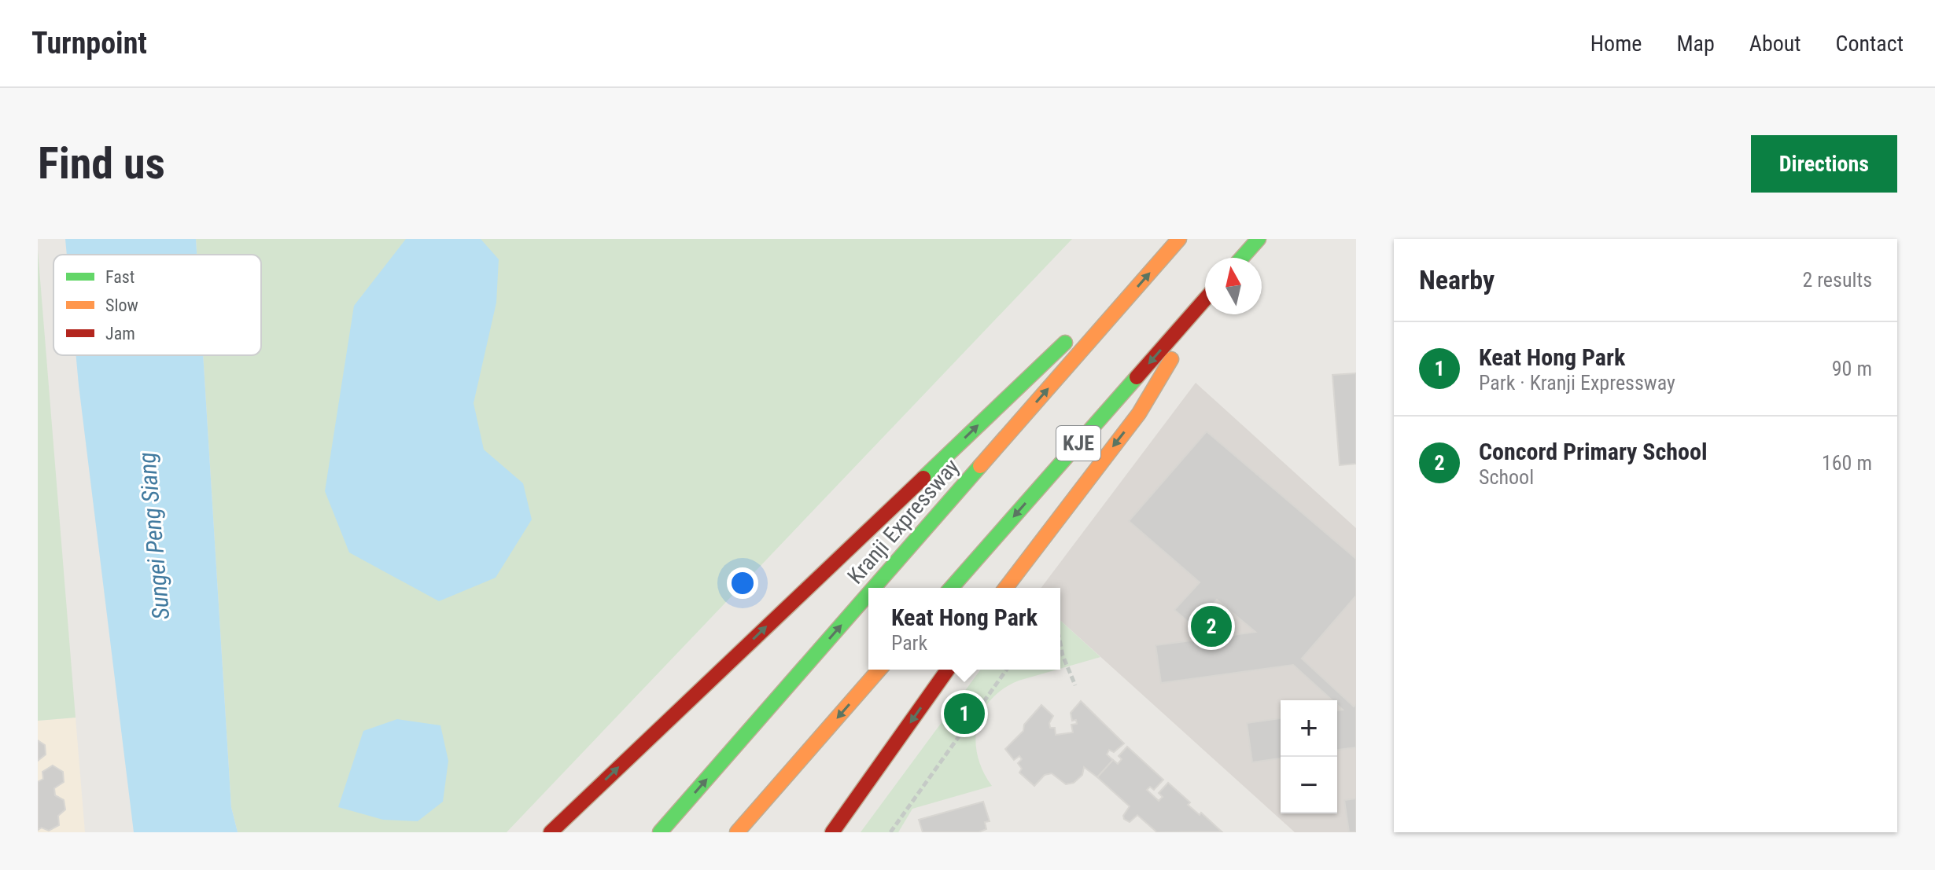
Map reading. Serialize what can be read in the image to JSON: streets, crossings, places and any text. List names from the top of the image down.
{
  "streets": {
    "highway": ["KJE", "Kranji Expressway"]
  },
  "water": ["Sungei Peng Siang"],
  "legend": ["Fast", "Slow", "Jam"],
  "north": "top",
  "page": {
    "header": "Turnpoint",
    "nav": [
      "Home",
      "Map",
      "About",
      "Contact"
    ],
    "buttons": "Directions",
    "title": "Find us",
    "heading": ["Nearby", "2 results"],
    "list": [
      {
        "mark": "1",
        "name": "Keat Hong Park",
        "note": "Park · Kranji Expressway",
        "value": "90 m"
      },
      {
        "mark": "2",
        "name": "Concord Primary School",
        "note": "School",
        "value": "160 m"
      }
    ],
    "popup": ["Keat Hong Park", "Park"],
    "pins": ["2", "1"],
    "map_buttons": ["+", "−"]
  }
}
